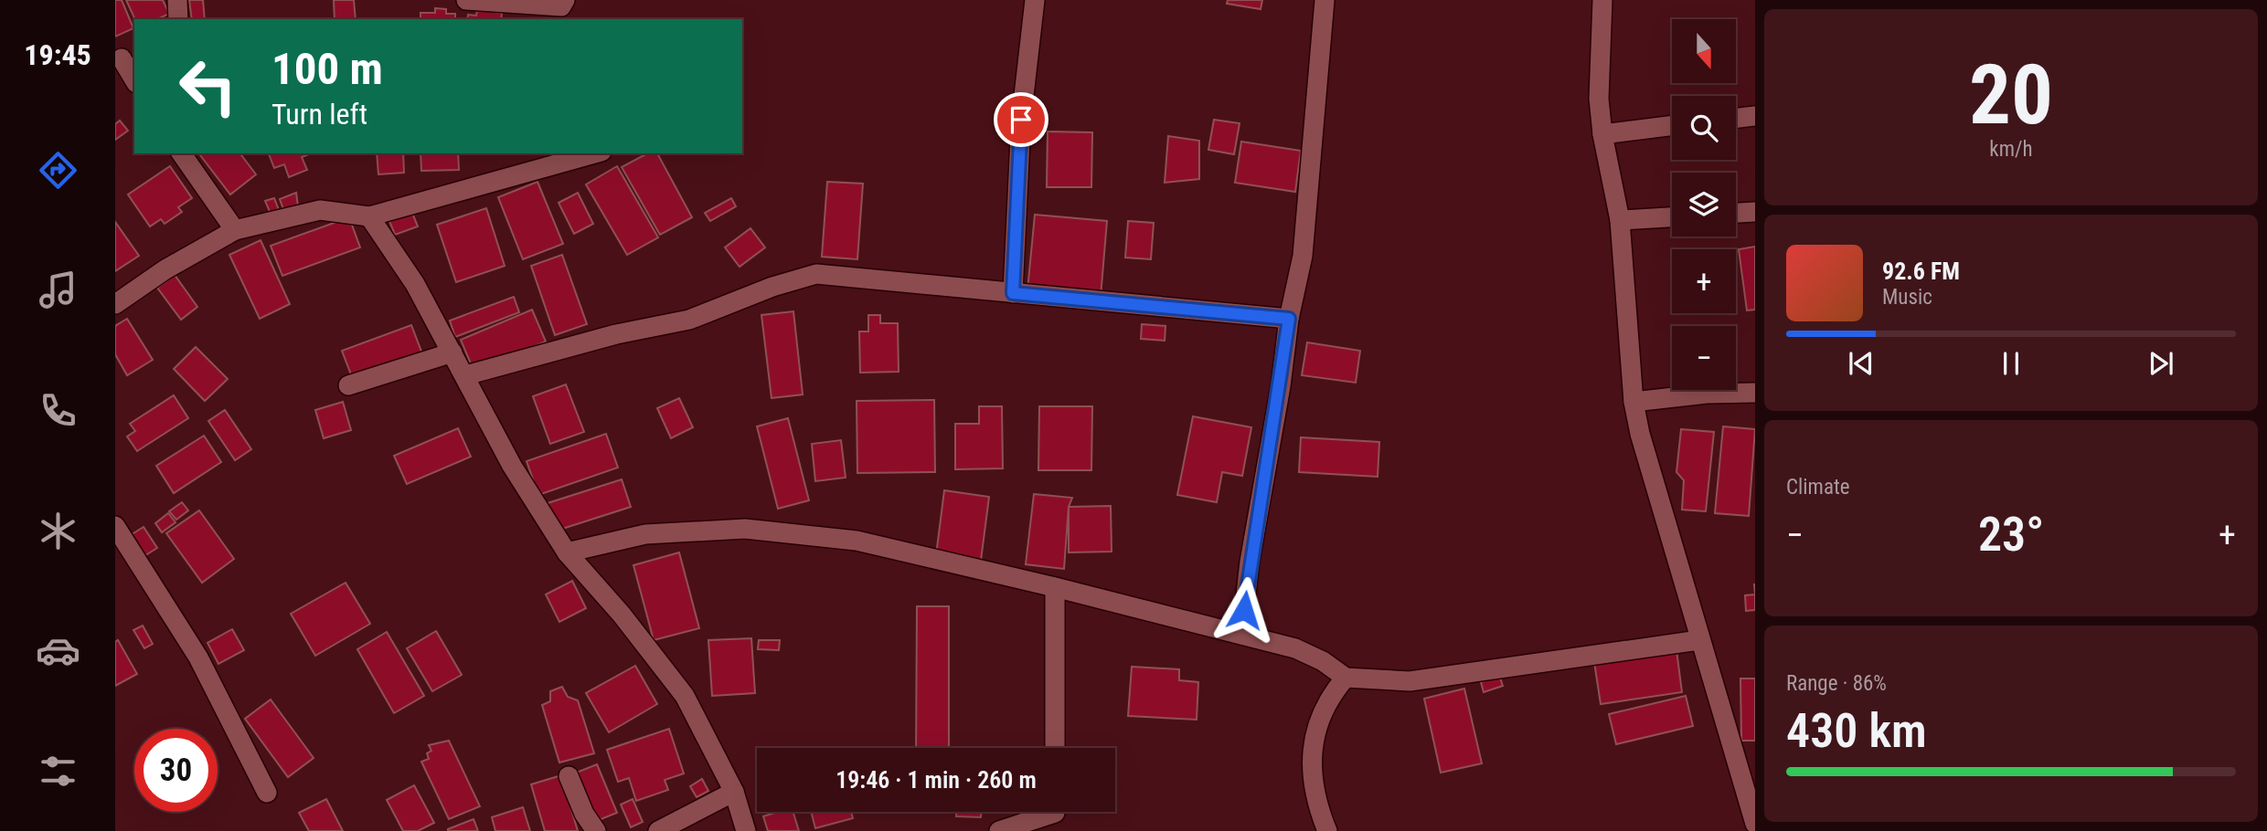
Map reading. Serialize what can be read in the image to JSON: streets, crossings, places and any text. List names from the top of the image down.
{
  "north": "bottom",
  "page": {
    "tabs": "19:45",
    "tile": [
      ["20", "km/h"],
      "Climate",
      ["Range · 86%", "430 km"]
    ],
    "map_buttons": ["+", "−"],
    "turn": ["100 m", "Turn left"],
    "song": ["92.6 FM", "Music"],
    "heat": ["−", "23°", "+"],
    "limit": "30",
    "trip": "19:46 · 1 min · 260 m"
  }
}
